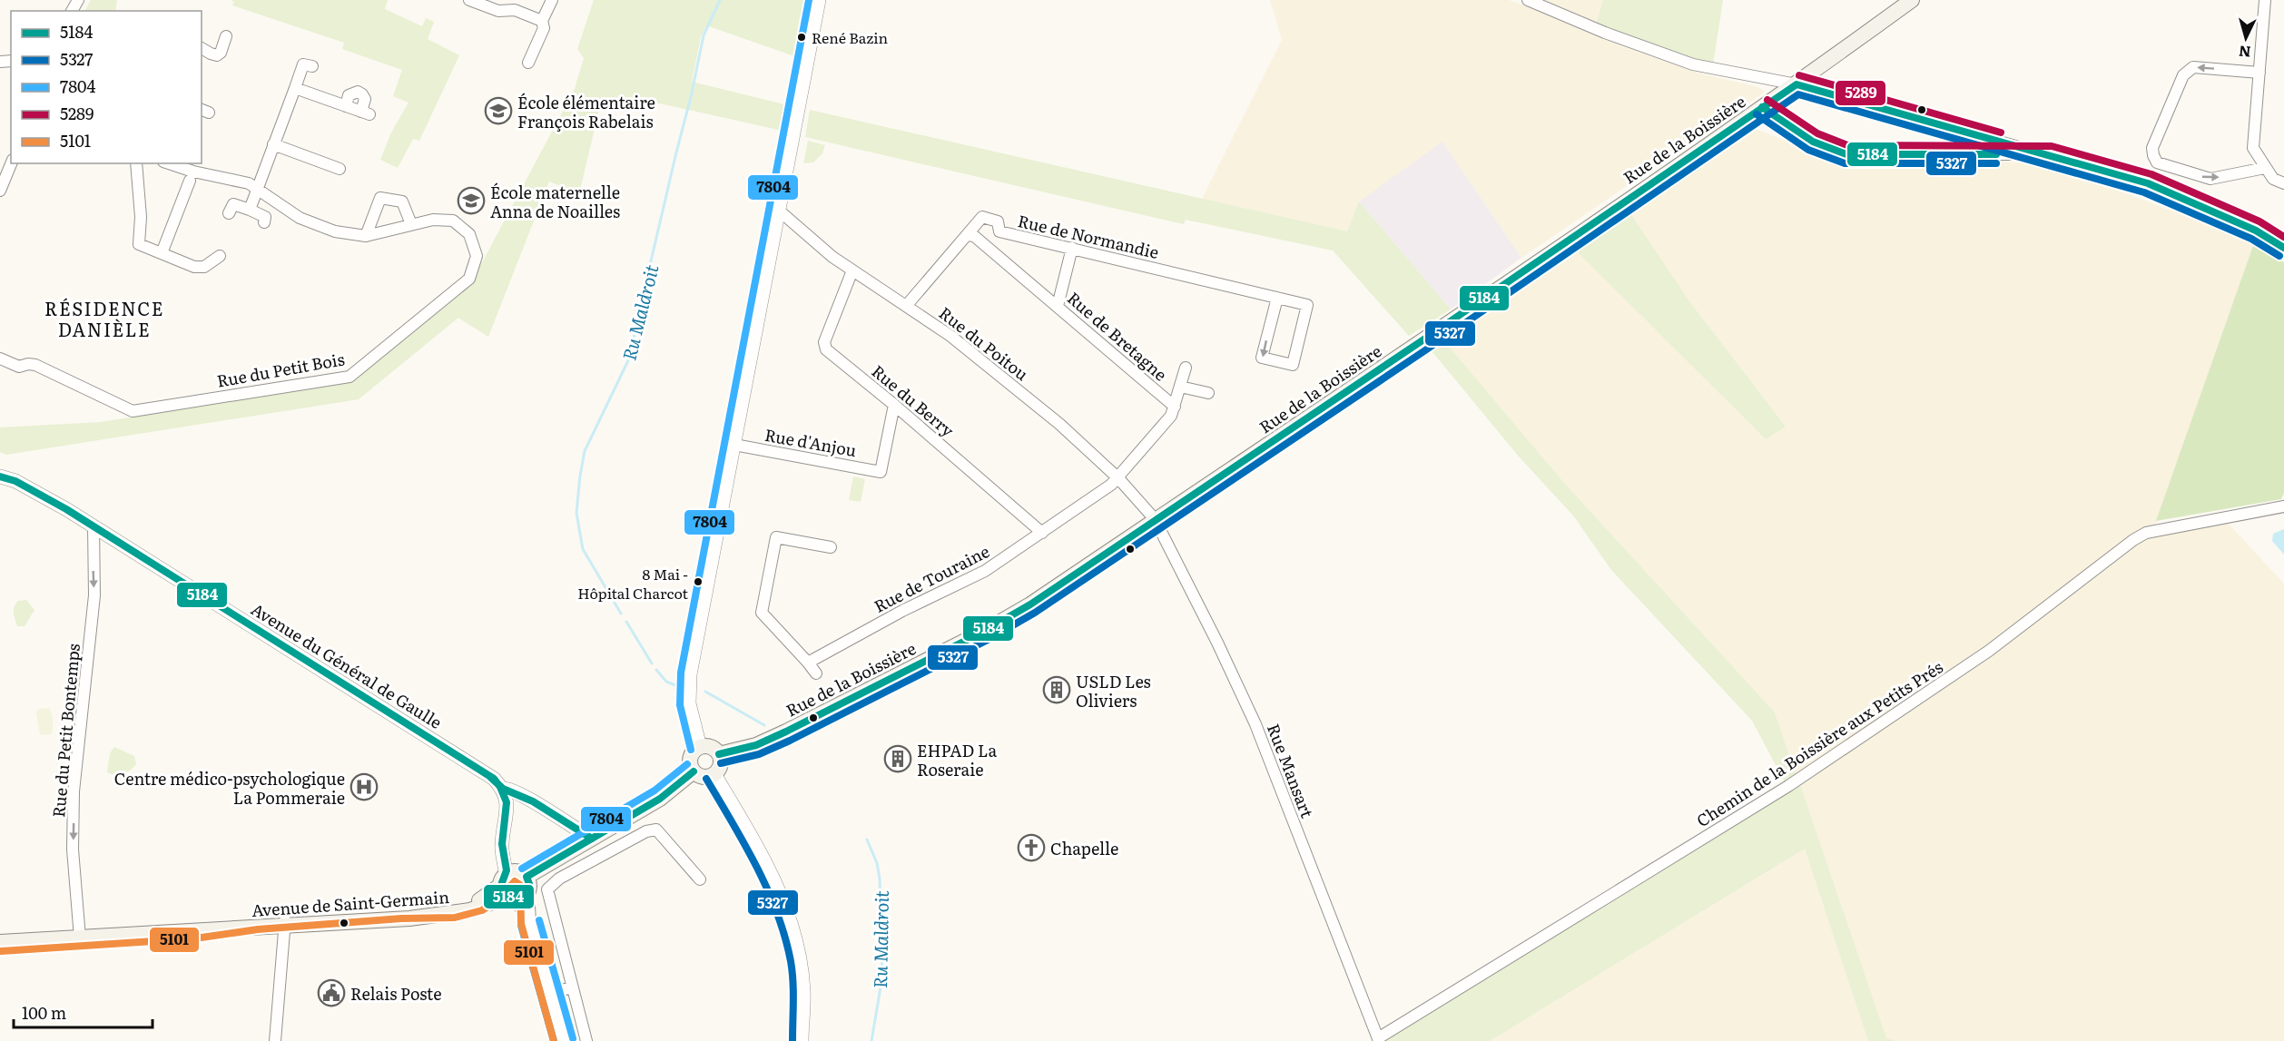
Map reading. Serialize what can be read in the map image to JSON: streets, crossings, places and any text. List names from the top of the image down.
{
  "streets": {
    "main road": ["Rue de la Boissière", "Avenue de Saint-Germain"],
    "street": [
      "Rue de Normandie",
      "Rue de Bretagne",
      "Rue du Poitou",
      "Rue du Petit Bois",
      "Rue du Berry",
      "Rue d'Anjou",
      "Rue de Touraine",
      "Avenue du Général de Gaulle",
      "Rue du Petit Bontemps",
      "Chemin de la Boissière aux Petits Prés",
      "Rue Mansart"
    ]
  },
  "crossings": [
    ["Rue de la Boissière", "Rue du Poitou"],
    ["Rue de la Boissière", "Rue Mansart"],
    ["Rue de la Boissière", "Avenue de Saint-Germain"],
    ["Rue de Normandie", "Rue de Bretagne"],
    ["Rue de Normandie", "Rue du Poitou"],
    ["Rue du Poitou", "Rue du Berry"],
    ["Rue du Poitou", "Rue de Touraine"],
    ["Rue du Poitou", "Rue Mansart"],
    ["Rue du Berry", "Rue d'Anjou"],
    ["Rue du Berry", "Rue de Touraine"],
    ["Avenue du Général de Gaulle", "Rue du Petit Bontemps"],
    ["Avenue du Général de Gaulle", "Avenue de Saint-Germain"],
    ["Rue du Petit Bontemps", "Avenue de Saint-Germain"],
    ["Chemin de la Boissière aux Petits Prés", "Rue Mansart"]
  ],
  "one_way": ["Rue du Petit Bontemps"],
  "districts": ["RÉSIDENCE DANIÈLE"],
  "water": ["Ru Maldroit"],
  "places": {
    "other": ["René Bazin", "8 Mai - Hôpital Charcot"],
    "school or university": ["École élémentaire François Rabelais", "École maternelle Anna de Noailles"],
    "building": ["USLD Les Oliviers", "EHPAD La Roseraie"],
    "hospital": ["Centre médico-psychologique La Pommeraie"],
    "church": ["Chapelle"],
    "public building": ["Relais Poste"]
  },
  "lines": [
    "transit line 7804",
    "transit line 5289",
    "transit line 5184",
    "transit line 5327",
    "transit line 5101"
  ],
  "legend": [
    "5184",
    "5327",
    "7804",
    "5289",
    "5101"
  ],
  "scale_bar": "100 m",
  "north": "bottom"
}
